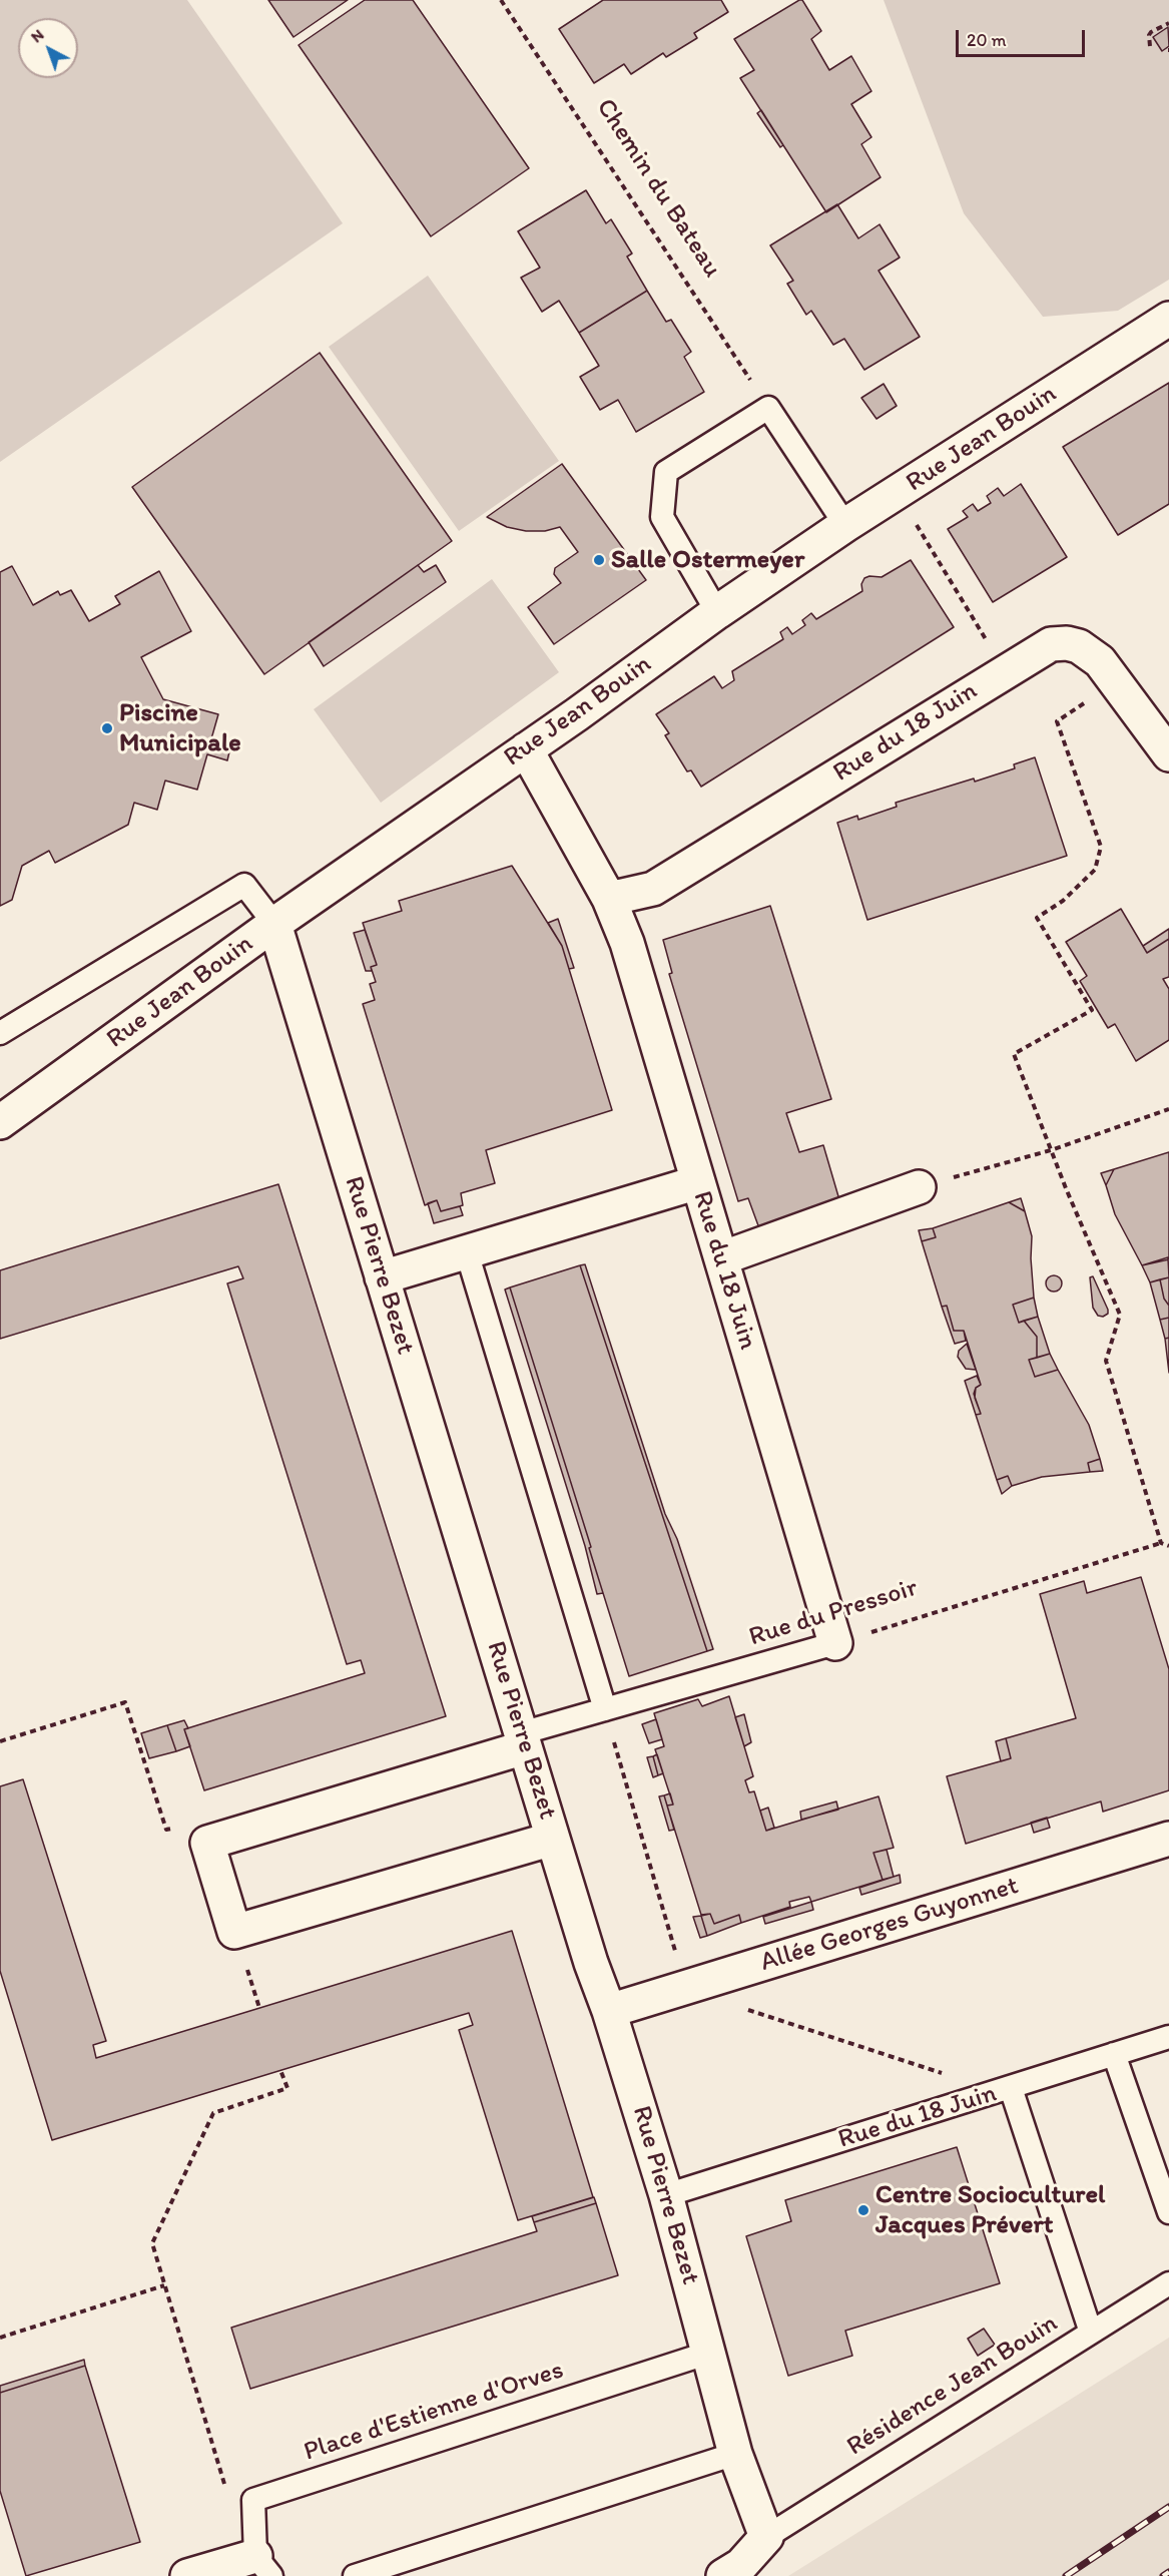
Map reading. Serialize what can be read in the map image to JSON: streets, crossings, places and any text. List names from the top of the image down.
{
  "streets": {
    "street": [
      "Rue Jean Bouin",
      "Rue du 18 Juin",
      "Rue Pierre Bezet",
      "Allée Georges Guyonnet"
    ],
    "lane": ["Rue du Pressoir", "Résidence Jean Bouin", "Place d'Estienne d'Orves"],
    "path": ["Chemin du Bateau"]
  },
  "crossings": [
    ["Rue Jean Bouin", "Rue du 18 Juin"],
    ["Rue Jean Bouin", "Rue Pierre Bezet"],
    ["Rue du 18 Juin", "Rue Pierre Bezet"],
    ["Rue du 18 Juin", "Rue du Pressoir"],
    ["Rue Pierre Bezet", "Rue du Pressoir"],
    ["Rue Pierre Bezet", "Allée Georges Guyonnet"],
    ["Rue Pierre Bezet", "Résidence Jean Bouin"],
    ["Rue Pierre Bezet", "Place d'Estienne d'Orves"]
  ],
  "places": ["Salle Ostermeyer", "Piscine Municipale", "Centre Socioculturel Jacques Prévert"],
  "scale_bar": "20 m",
  "north": "top left"
}
